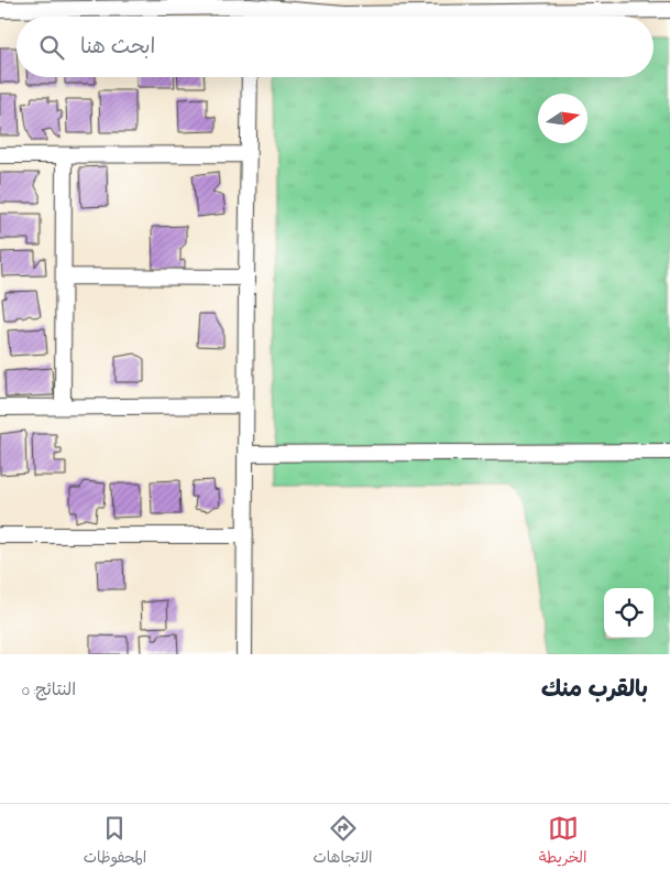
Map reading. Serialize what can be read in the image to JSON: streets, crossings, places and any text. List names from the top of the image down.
{
  "north": "right",
  "page": {
    "search": "ابحث هنا",
    "heading": ["بالقرب منك", "النتائج: 0"],
    "nav": ["الخريطة", "الاتجاهات", "المحفوظات"]
  }
}
